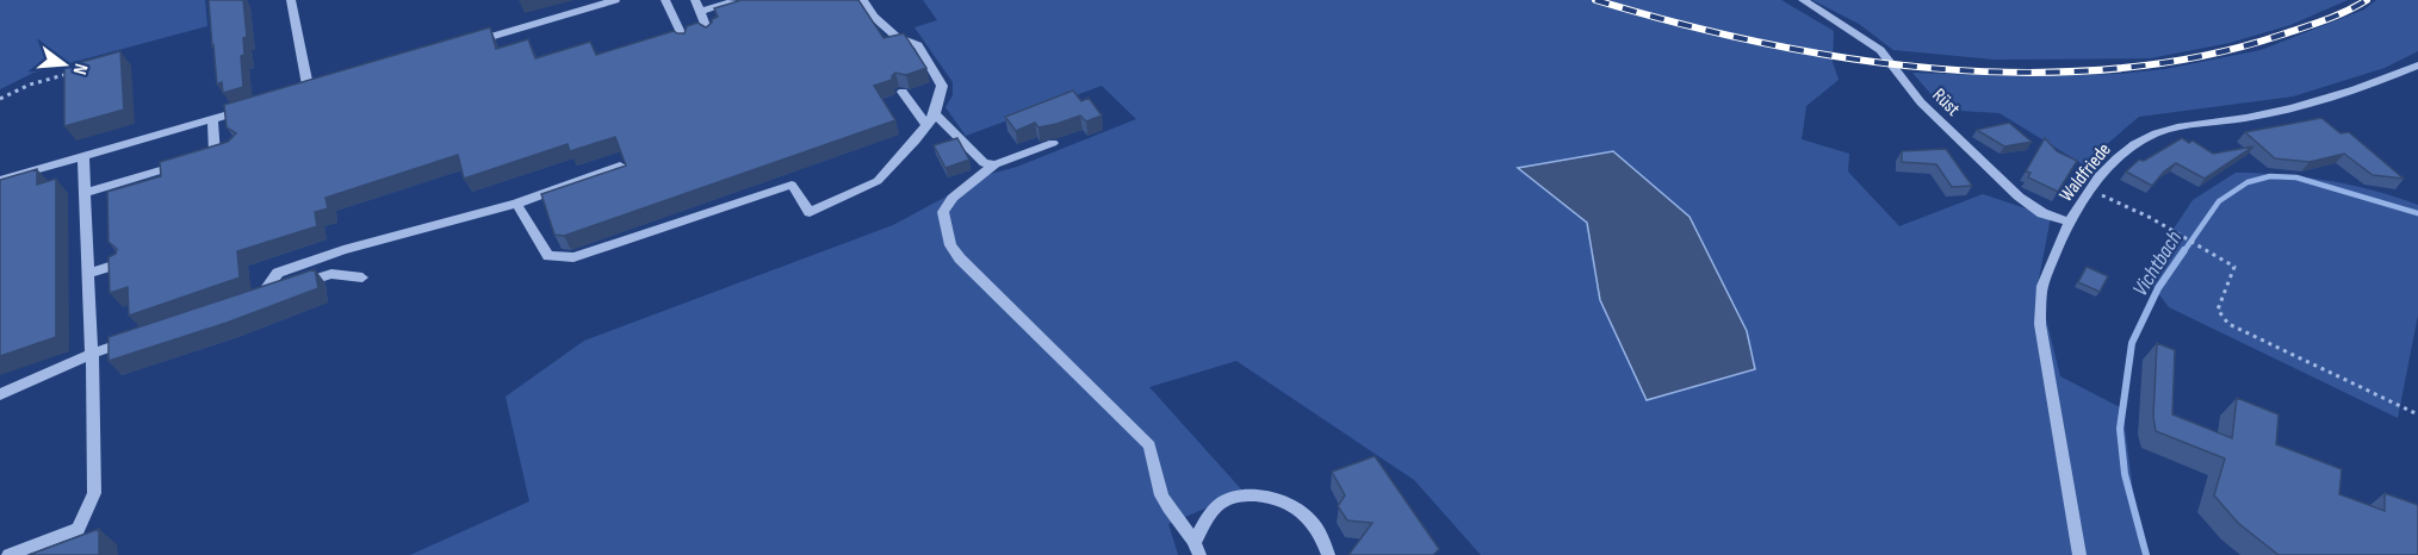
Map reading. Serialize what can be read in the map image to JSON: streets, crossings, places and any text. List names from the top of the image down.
{
  "streets": {
    "street": ["Rüst", "Waldfriede"]
  },
  "crossings": [
    ["Rüst", "Waldfriede"]
  ],
  "water": ["Vichtbach"],
  "north": "right"
}
